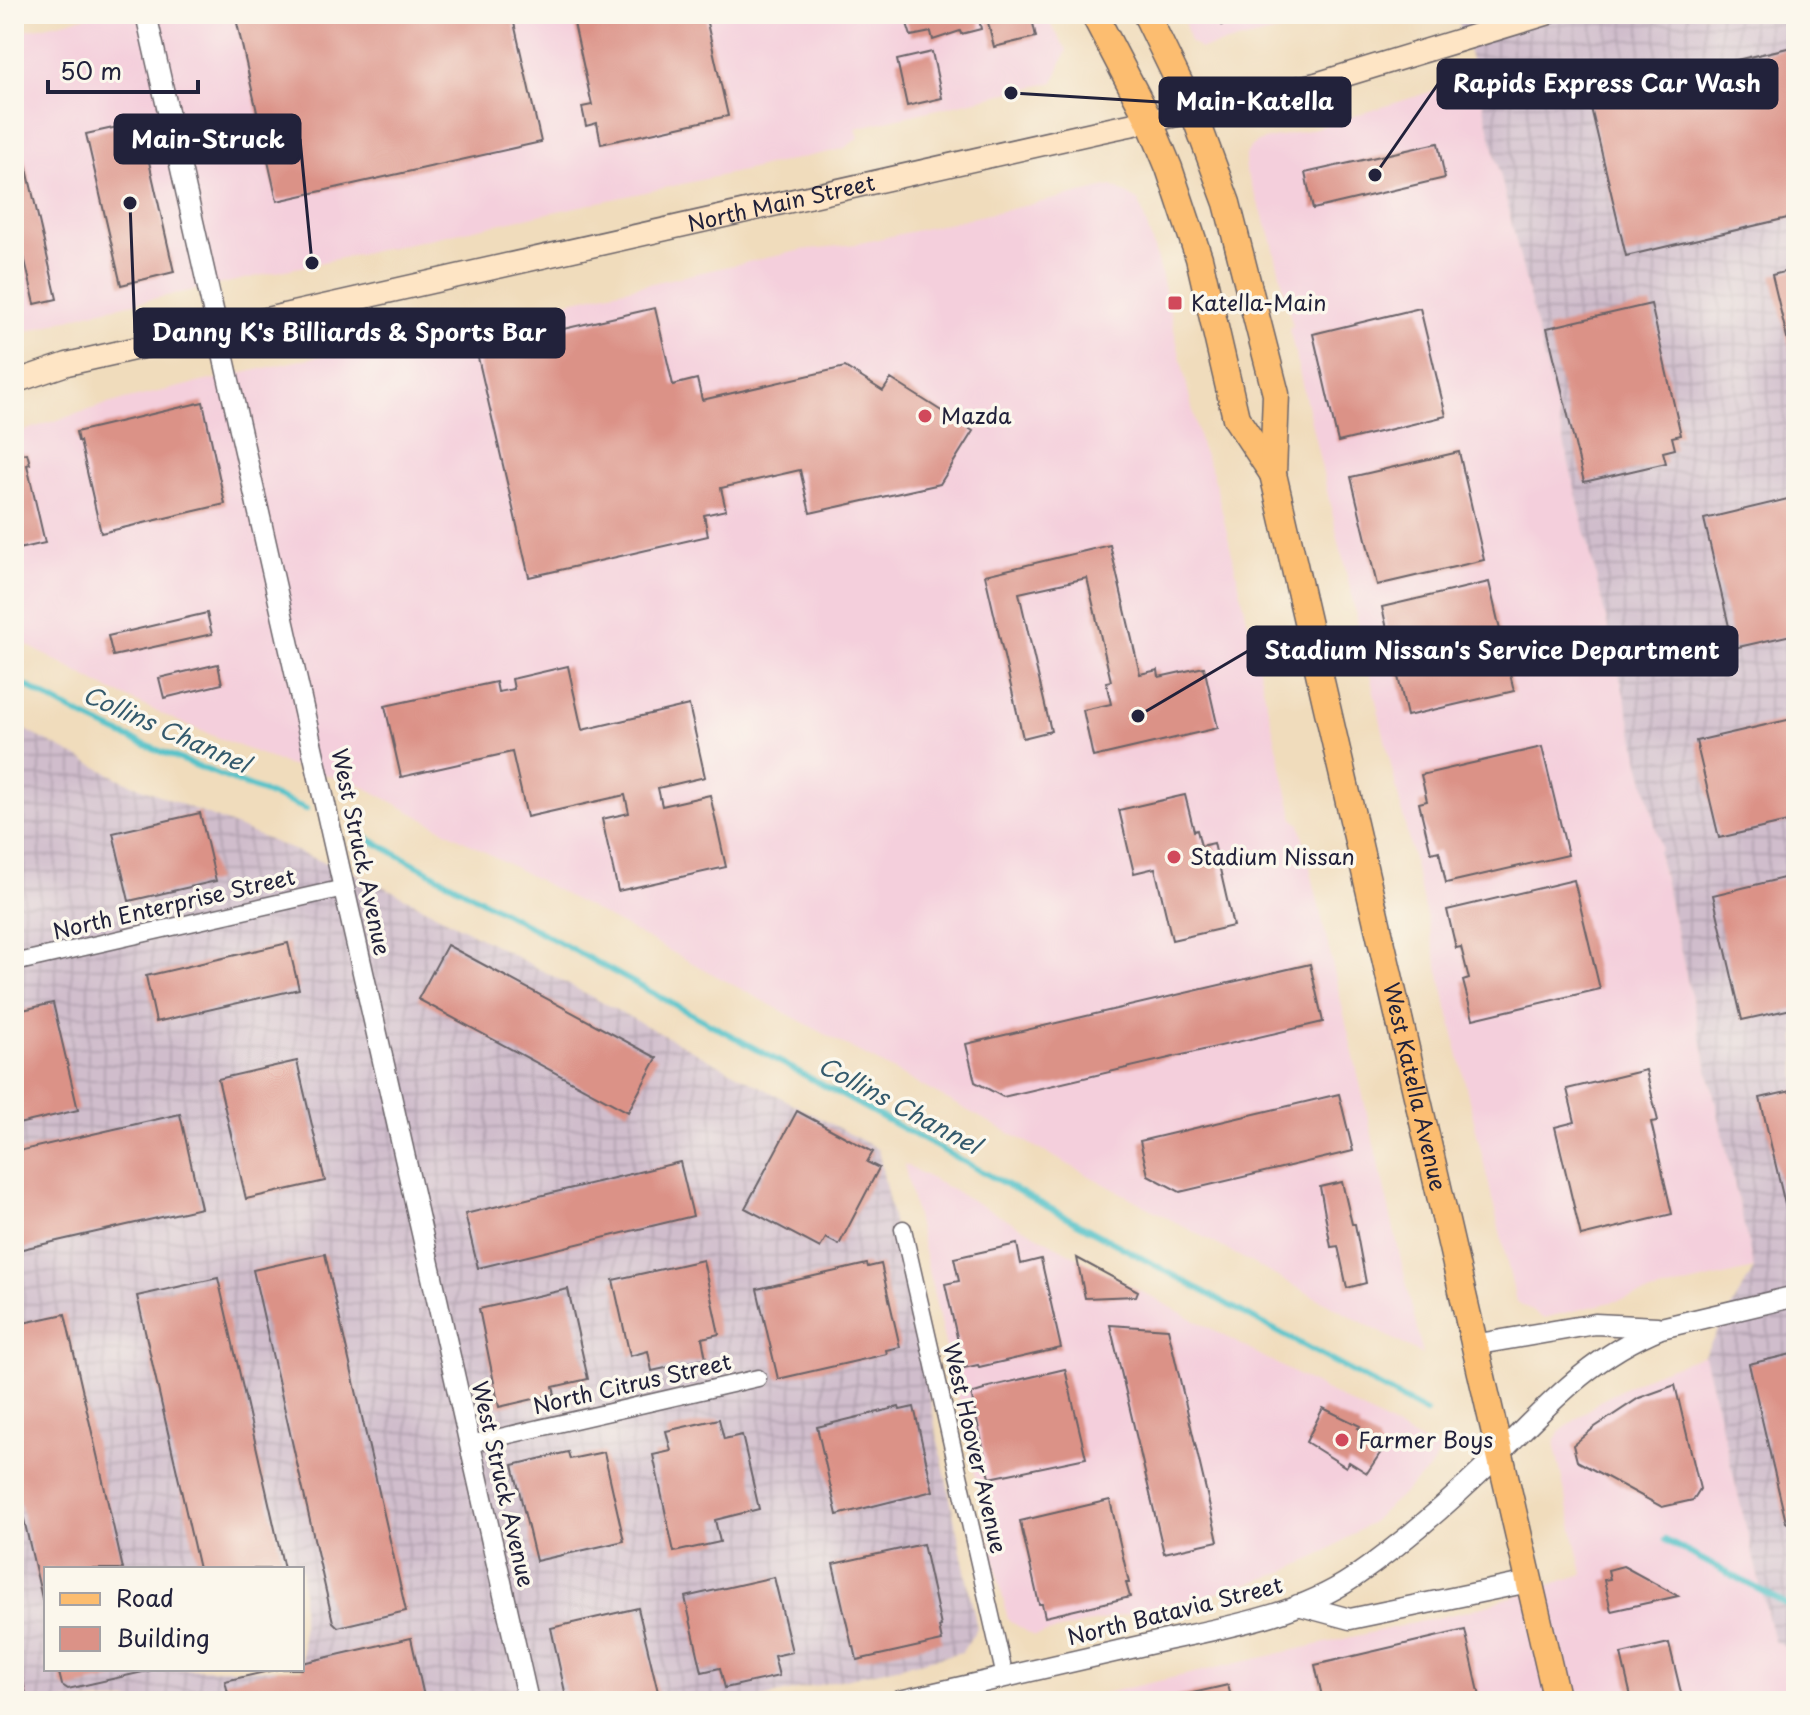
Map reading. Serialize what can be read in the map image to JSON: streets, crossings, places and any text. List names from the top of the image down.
{
  "streets": {
    "main road": ["North Main Street", "West Katella Avenue"],
    "street": [
      "West Struck Avenue",
      "North Enterprise Street",
      "North Citrus Street",
      "West Hoover Avenue",
      "North Batavia Street"
    ]
  },
  "crossings": [
    ["North Main Street", "West Struck Avenue"],
    ["North Main Street", "West Katella Avenue"],
    ["West Struck Avenue", "North Enterprise Street"],
    ["West Struck Avenue", "North Citrus Street"],
    ["West Katella Avenue", "North Batavia Street"],
    ["West Hoover Avenue", "North Batavia Street"]
  ],
  "water": ["Collins Channel"],
  "places": {
    "other": [
      "Main-Katella",
      "Rapids Express Car Wash",
      "Danny K's Billiards & Sports Bar",
      "Main-Struck",
      "Mazda",
      "Stadium Nissan's Service Department",
      "Stadium Nissan",
      "Farmer Boys"
    ],
    "transit": ["Katella-Main"]
  },
  "legend": ["Road", "Building"],
  "scale_bar": "50 m"
}
